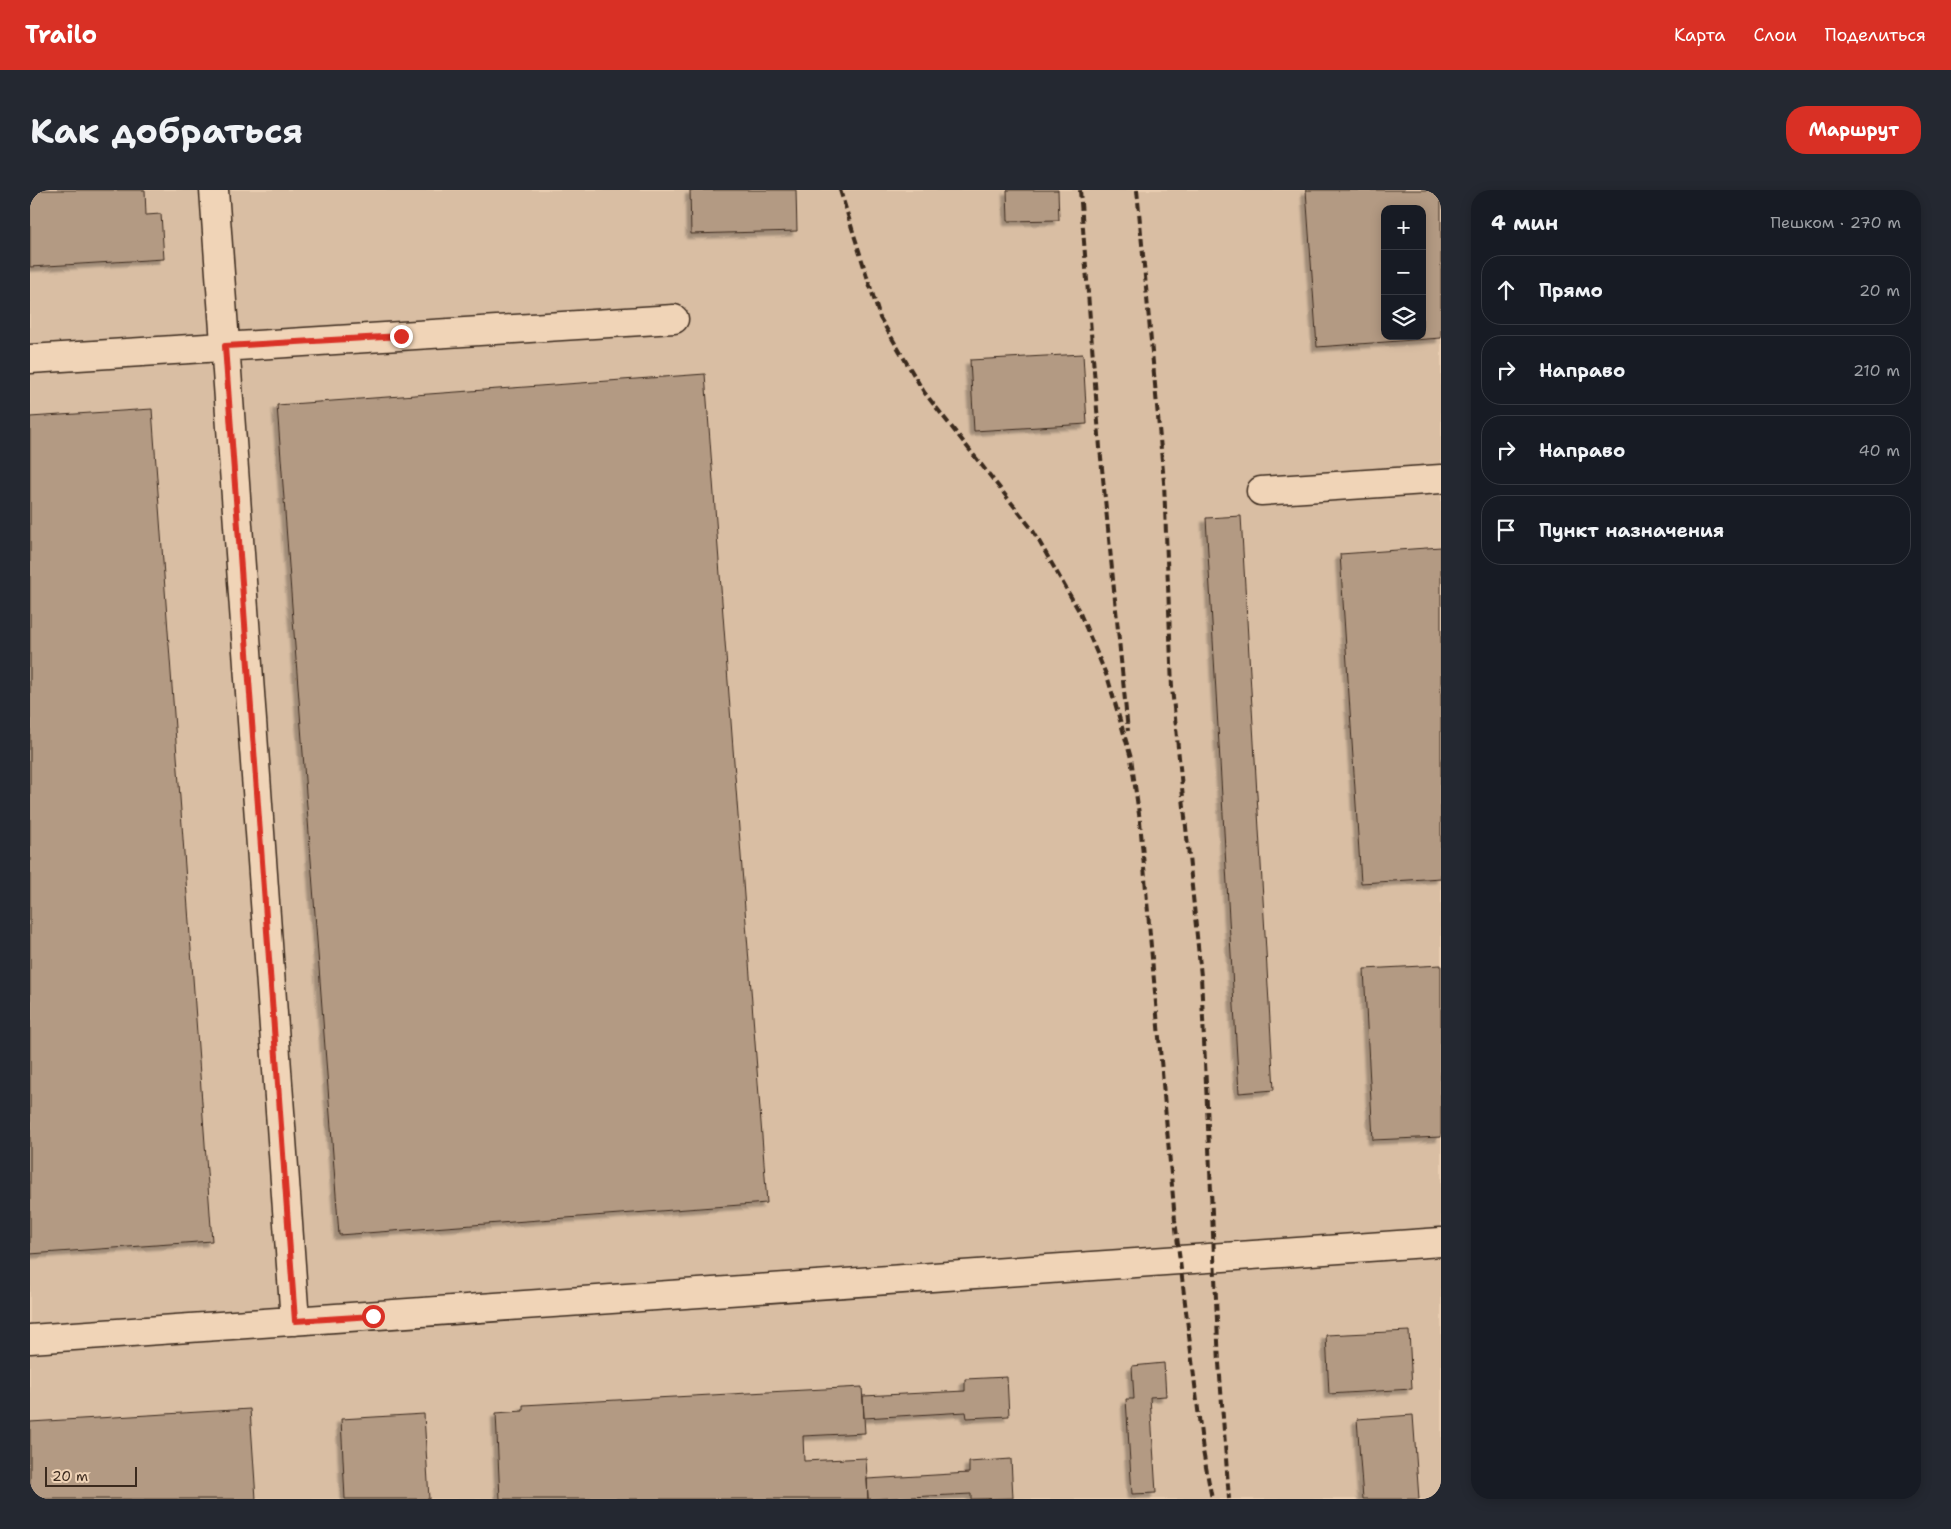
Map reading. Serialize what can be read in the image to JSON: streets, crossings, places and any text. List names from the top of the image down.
{
  "scale_bar": "20 m",
  "page": {
    "header": "Trailo",
    "nav": ["Карта", "Слои", "Поделиться"],
    "buttons": "Маршрут",
    "title": "Как добраться",
    "heading": ["4 мин", "Пешком · 270 m"],
    "map_buttons": ["+", "−"],
    "list": [
      ["Прямо", "20 m"],
      ["Направо", "210 m"],
      ["Направо", "40 m"],
      "Пункт назначения"
    ],
    "scale": "20 m"
  }
}
